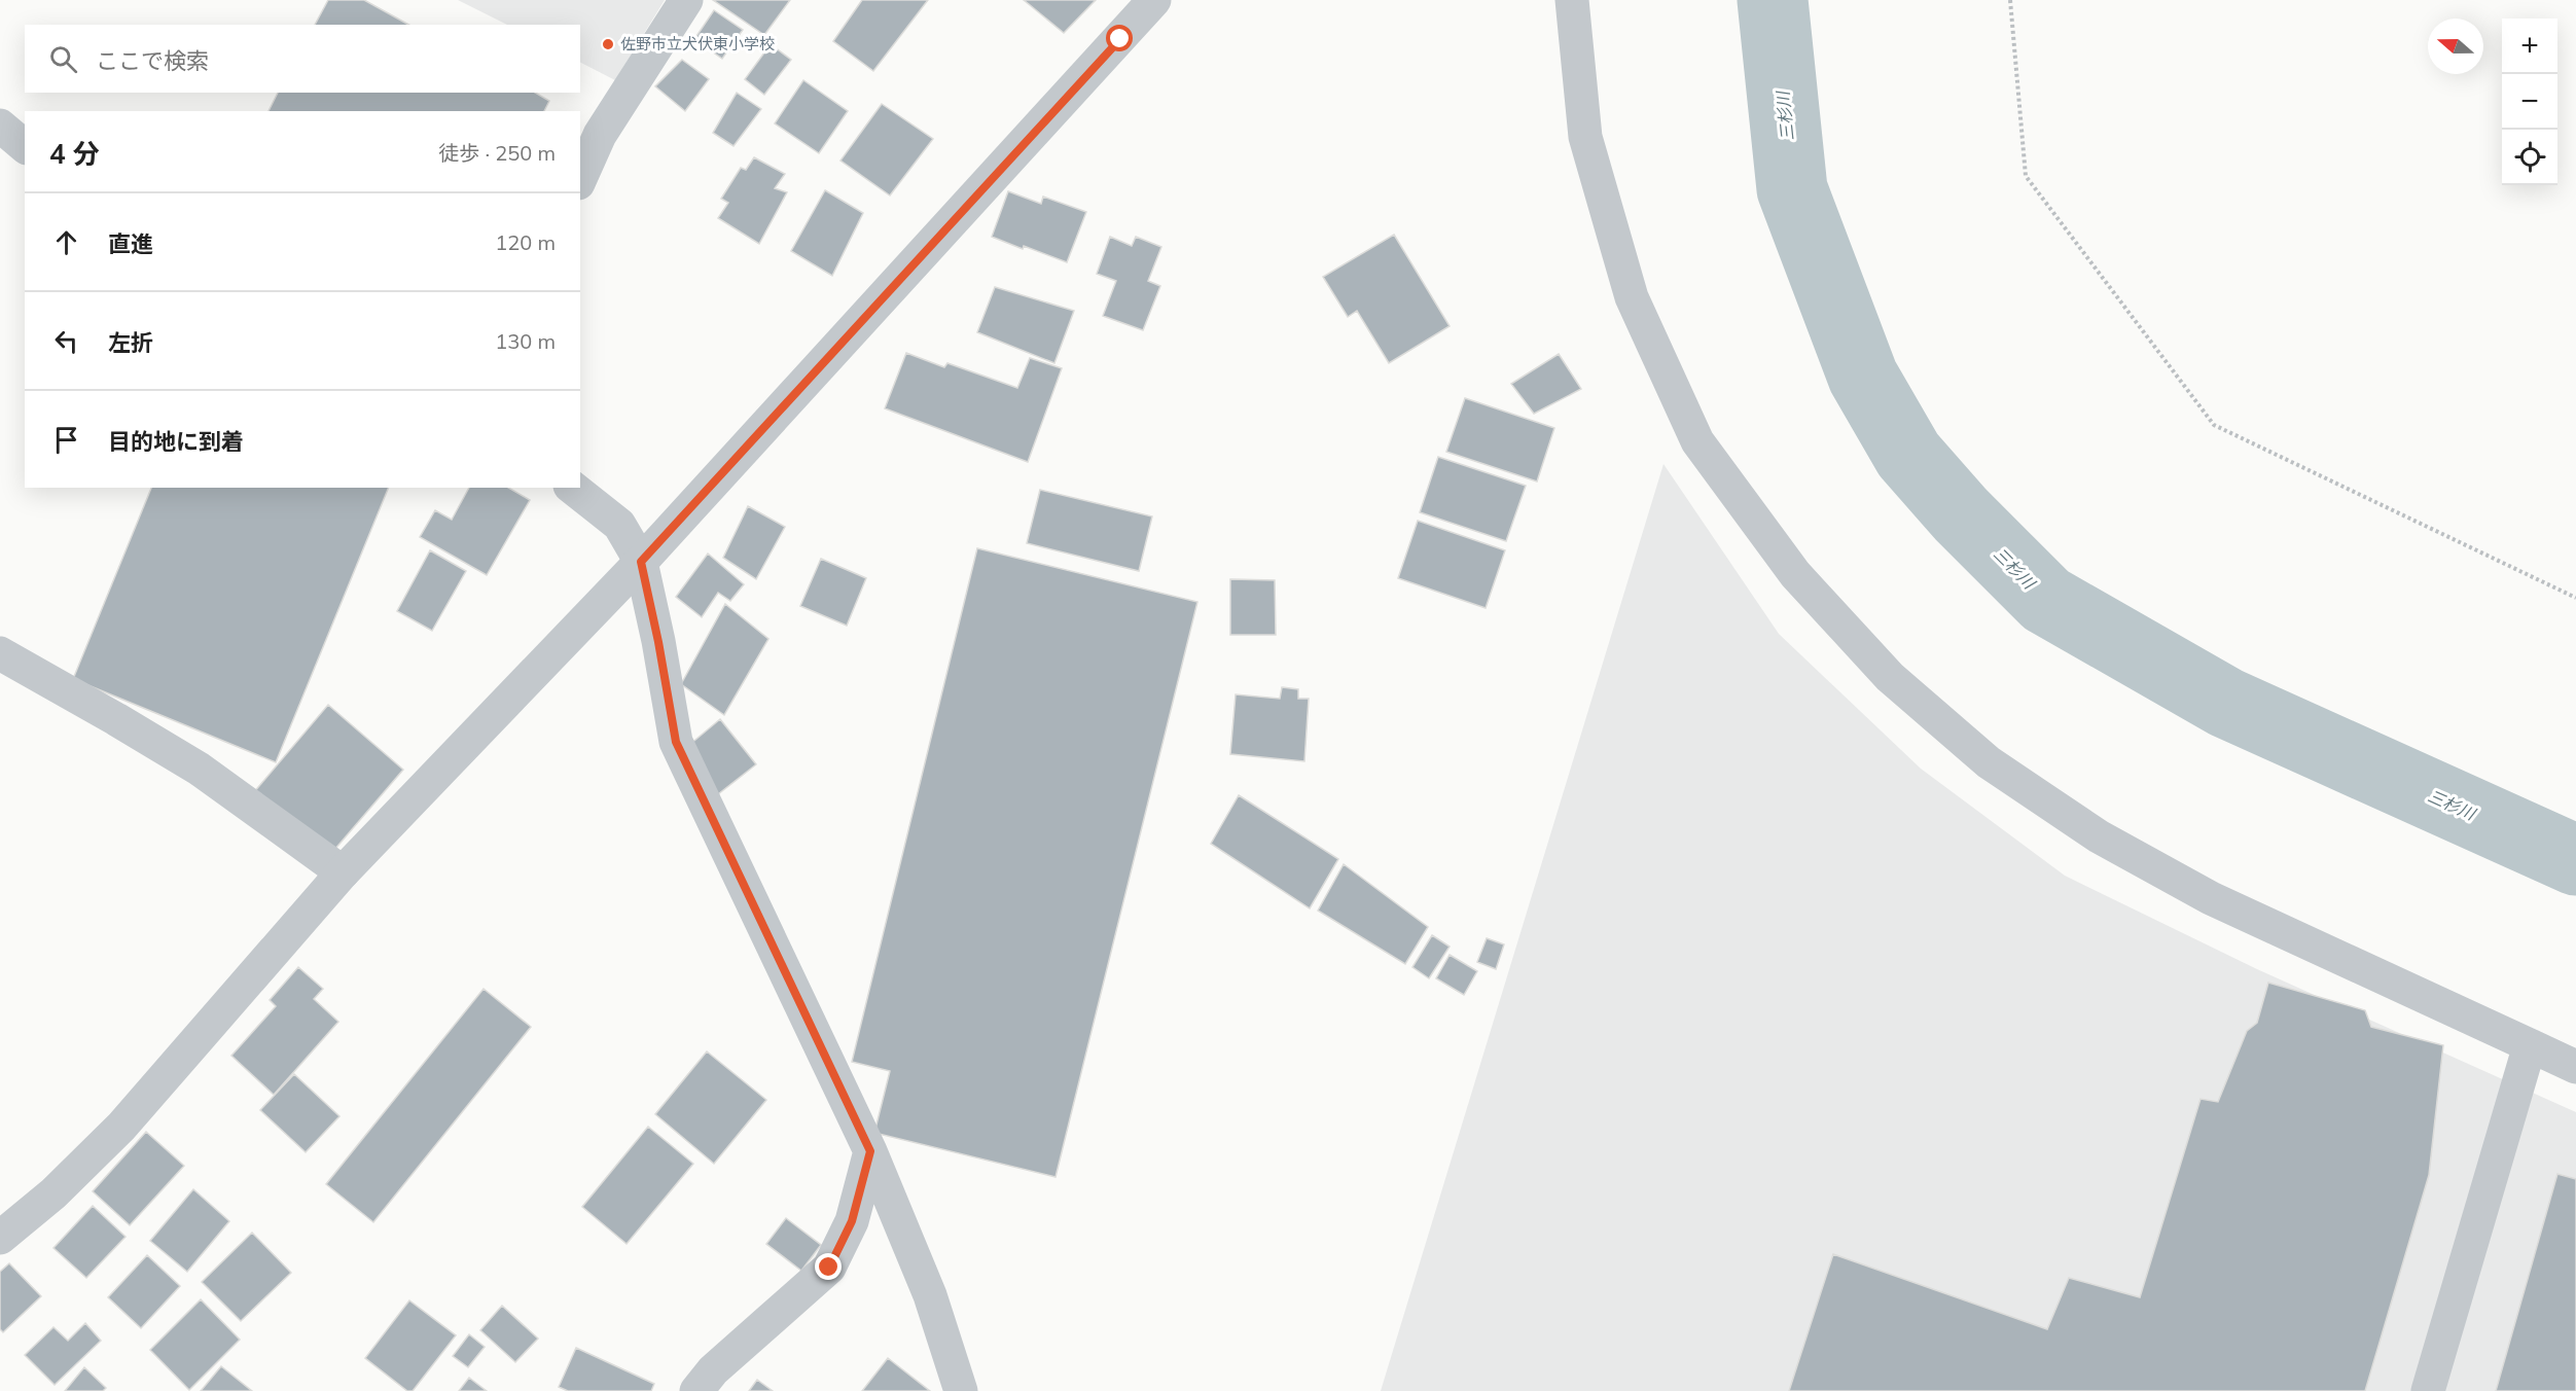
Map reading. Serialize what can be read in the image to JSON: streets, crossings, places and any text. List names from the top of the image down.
{
  "water": ["三杉川"],
  "places": ["佐野市立犬伏東小学校"],
  "north": "left",
  "page": {
    "map_buttons": ["+", "−"],
    "search": "ここで検索",
    "heading": ["4 分", "徒歩 · 250 m"],
    "list": [
      ["直進", "120 m"],
      ["左折", "130 m"],
      "目的地に到着"
    ]
  }
}
